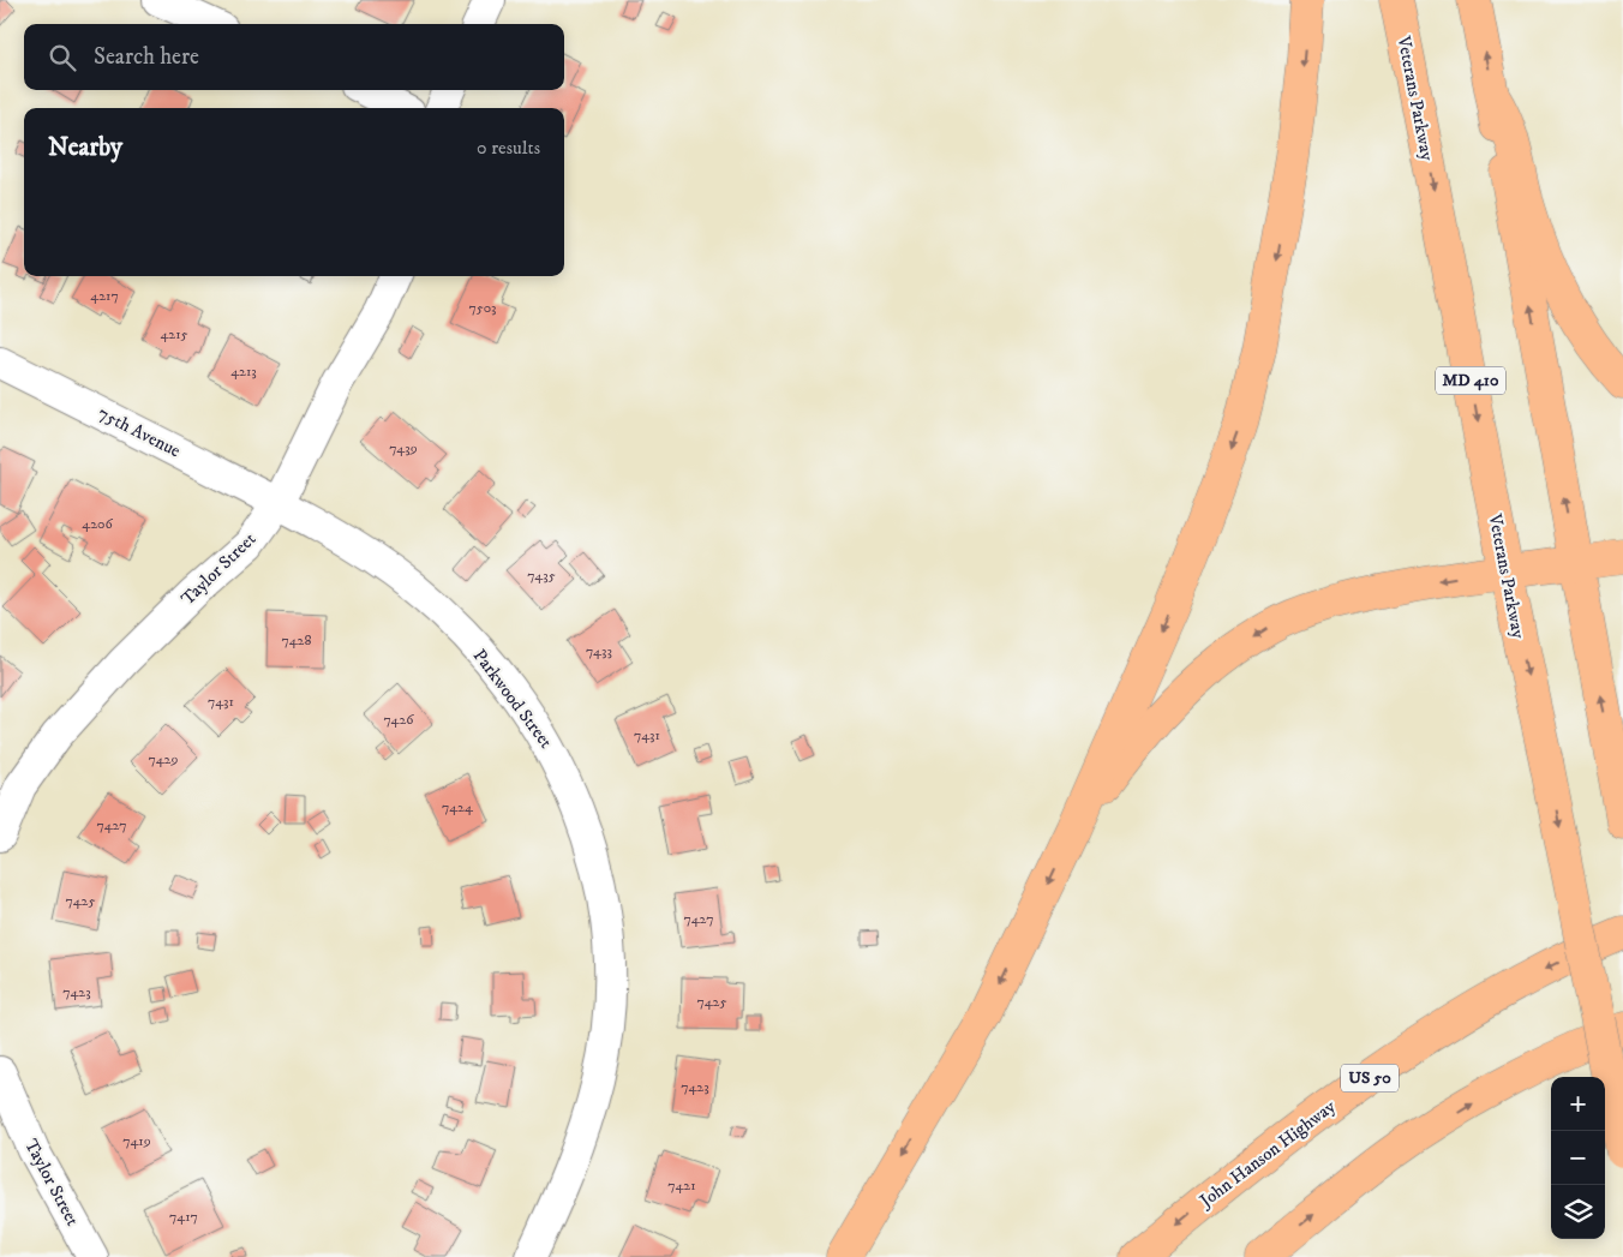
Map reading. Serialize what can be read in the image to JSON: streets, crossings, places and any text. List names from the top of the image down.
{
  "streets": {
    "main road": [
      "Veterans Parkway",
      "MD 410",
      "US 50",
      "John Hanson Highway"
    ],
    "street": ["75th Avenue", "Taylor Street", "Parkwood Street"]
  },
  "crossings": [
    ["75th Avenue", "Taylor Street"],
    ["75th Avenue", "Parkwood Street"],
    ["Taylor Street", "Parkwood Street"]
  ],
  "house_numbers": [
    "4217",
    "7503",
    "4215",
    "4213",
    "7439",
    "4206",
    "7435",
    "7428",
    "7433",
    "7431",
    "7426",
    "7431",
    "7429",
    "7424",
    "7427",
    "7425",
    "7427",
    "7423",
    "7425",
    "7423",
    "7419",
    "7421",
    "7417"
  ],
  "page": {
    "search": "Search here",
    "heading": ["Nearby", "0 results"],
    "map_buttons": ["+", "−"]
  }
}
